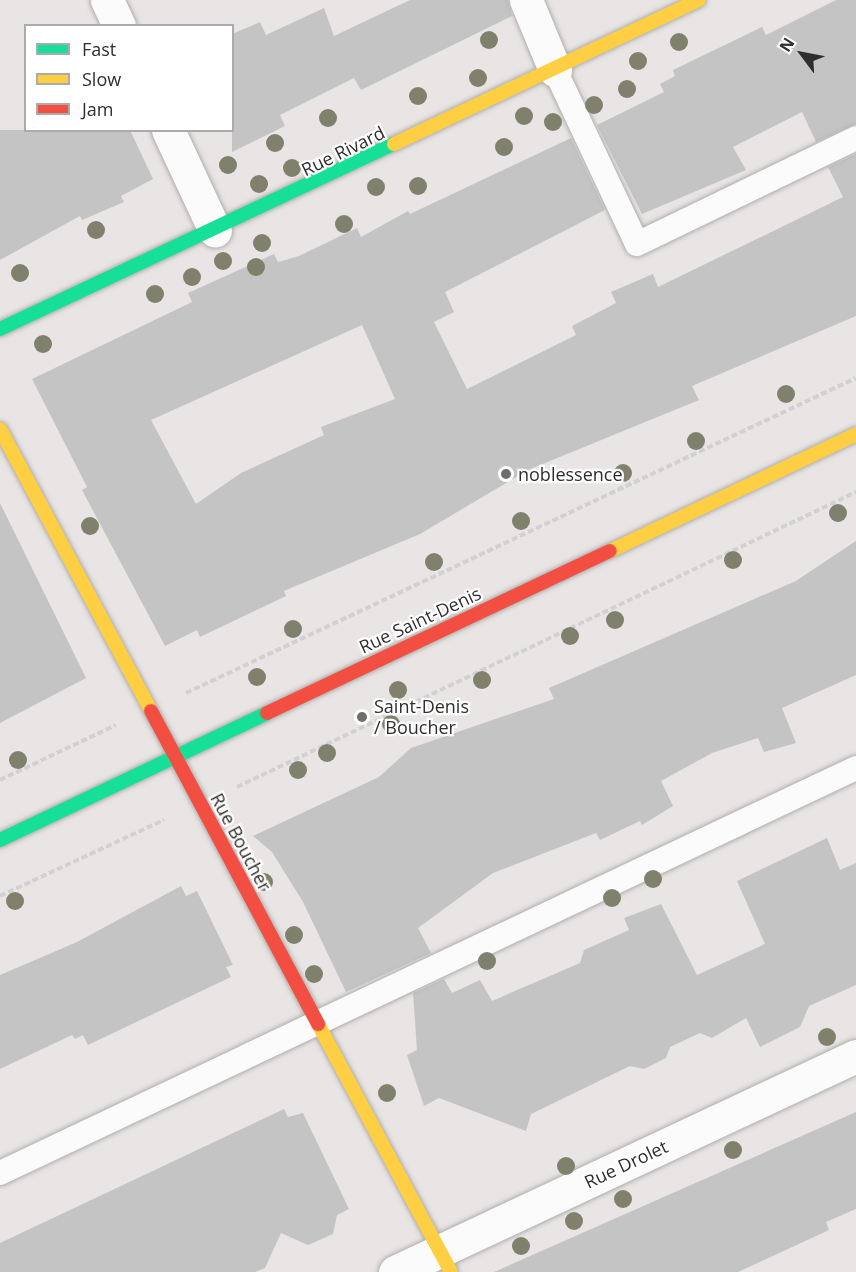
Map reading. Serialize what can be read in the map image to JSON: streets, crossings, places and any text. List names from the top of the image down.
{
  "streets": {
    "street": [
      "Rue Rivard",
      "Rue Saint-Denis",
      "Rue Boucher",
      "Rue Drolet"
    ]
  },
  "crossings": [
    ["Rue Saint-Denis", "Rue Boucher"],
    ["Rue Boucher", "Rue Drolet"]
  ],
  "places": ["noblessence", "Saint-Denis / Boucher"],
  "legend": ["Fast", "Slow", "Jam"],
  "north": "top left"
}
